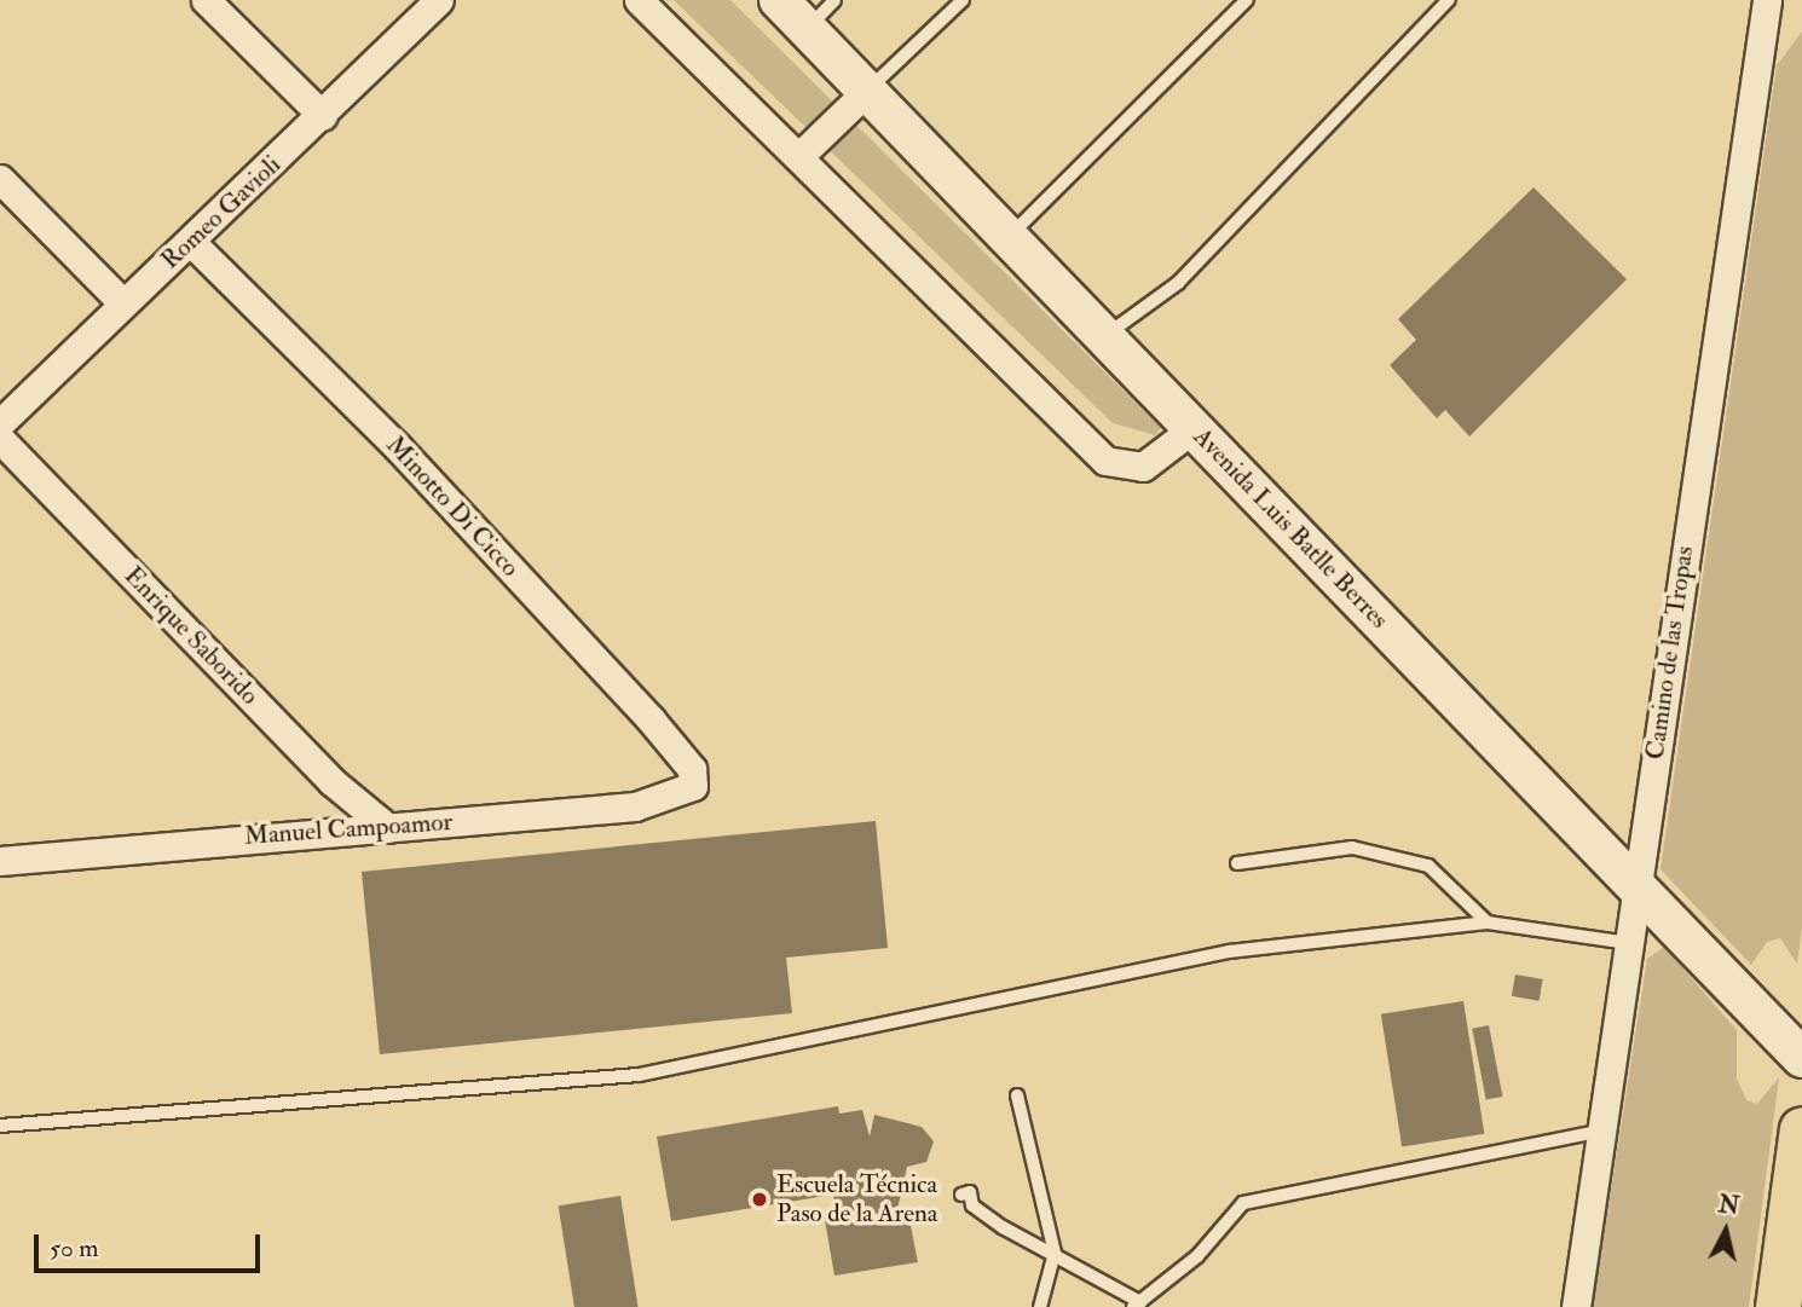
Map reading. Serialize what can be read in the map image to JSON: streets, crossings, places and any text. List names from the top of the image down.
{
  "streets": {
    "main road": ["Avenida Luis Batlle Berres"],
    "street": [
      "Romeo Gavioli",
      "Minotto Di Cicco",
      "Enrique Saborido",
      "Camino de las Tropas",
      "Manuel Campoamor"
    ]
  },
  "crossings": [
    ["Romeo Gavioli", "Minotto Di Cicco"],
    ["Minotto Di Cicco", "Manuel Campoamor"],
    ["Avenida Luis Batlle Berres", "Camino de las Tropas"],
    ["Enrique Saborido", "Manuel Campoamor"]
  ],
  "places": ["Escuela Técnica Paso de la Arena"],
  "scale_bar": "50 m",
  "north": "top"
}
